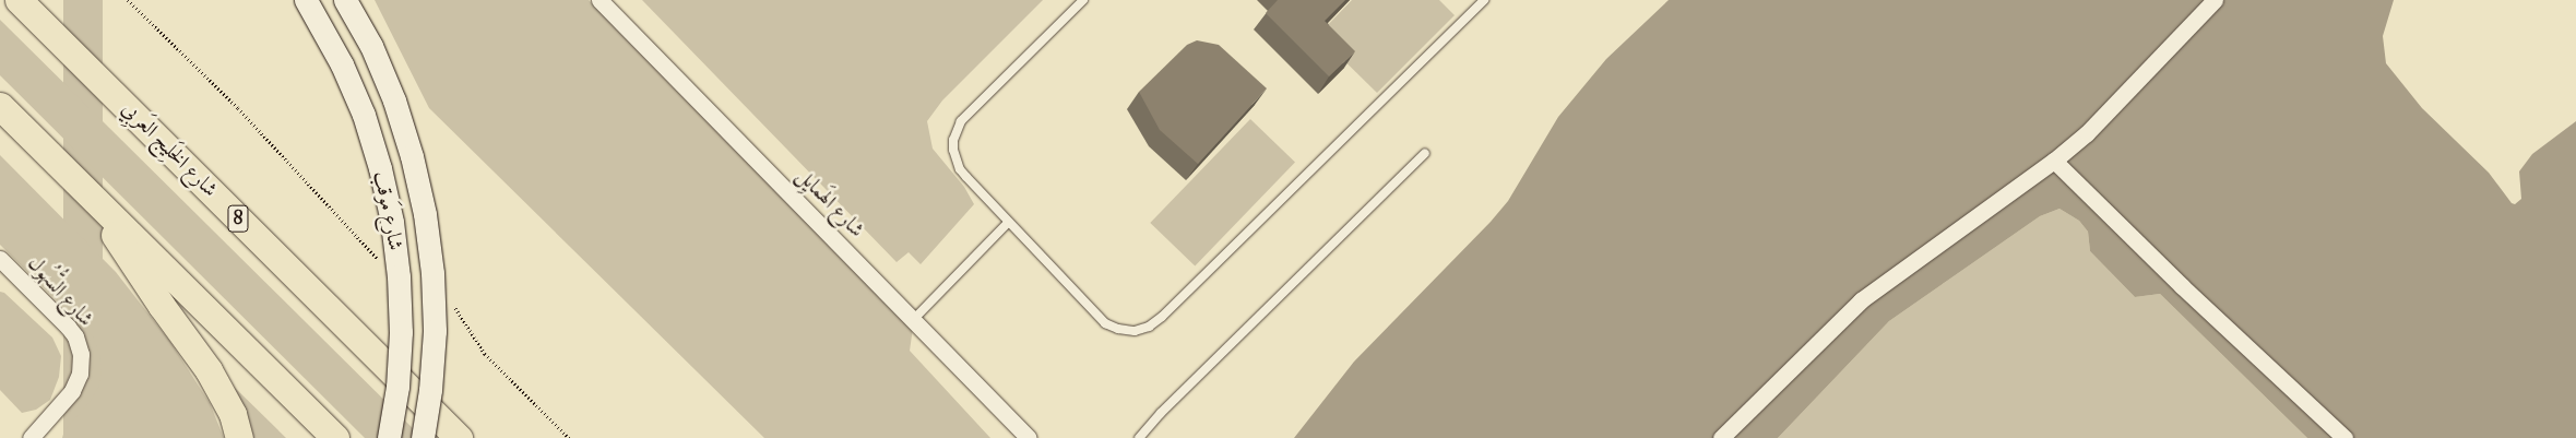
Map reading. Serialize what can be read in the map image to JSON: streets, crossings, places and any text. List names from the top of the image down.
{
  "streets": {
    "highway": ["شارع الخَلِيج العَربِي", "8"],
    "main road": ["شارع مَوقب"],
    "street": ["شارع الهَمايِل", "شارع السُّهُول"]
  }
}
